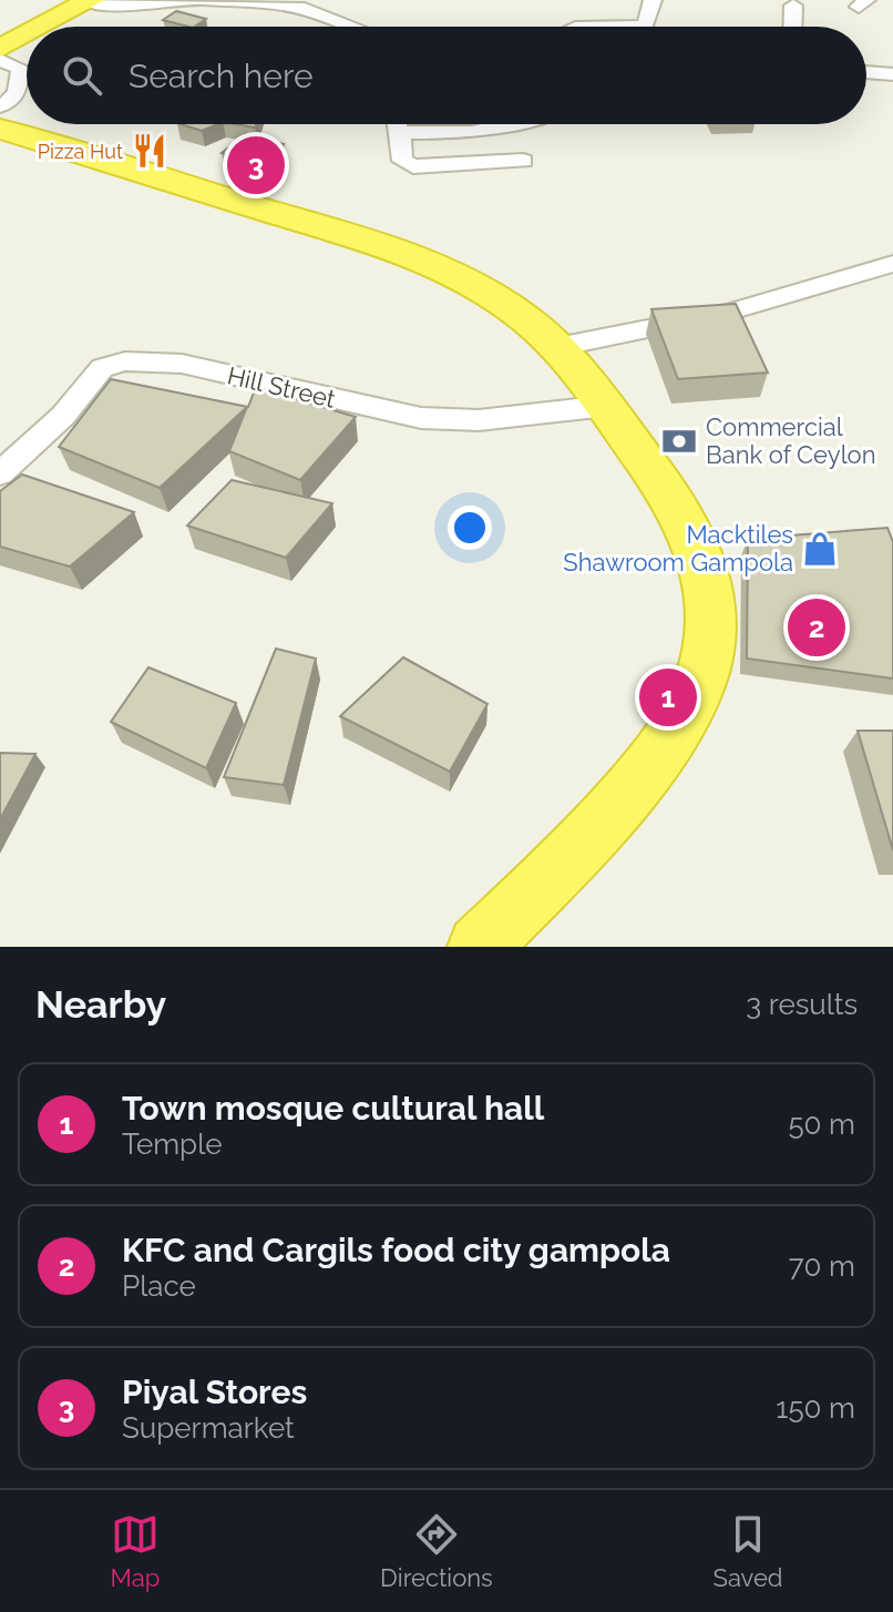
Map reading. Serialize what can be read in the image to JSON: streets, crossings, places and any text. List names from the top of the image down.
{
  "streets": {
    "street": ["Hill Street"]
  },
  "places": {
    "restaurant": ["Pizza Hut"],
    "bank": ["Commercial Bank of Ceylon"],
    "shop": ["Macktiles Shawroom Gampola"]
  },
  "page": {
    "search": "Search here",
    "pins": ["3", "2", "1"],
    "heading": ["Nearby", "3 results"],
    "list": [
      {
        "mark": "1",
        "name": "Town mosque cultural hall",
        "note": "Temple",
        "value": "50 m"
      },
      {
        "mark": "2",
        "name": "KFC and Cargils food city gampola",
        "note": "Place",
        "value": "70 m"
      },
      {
        "mark": "3",
        "name": "Piyal Stores",
        "note": "Supermarket",
        "value": "150 m"
      }
    ],
    "nav": ["Map", "Directions", "Saved"]
  }
}
